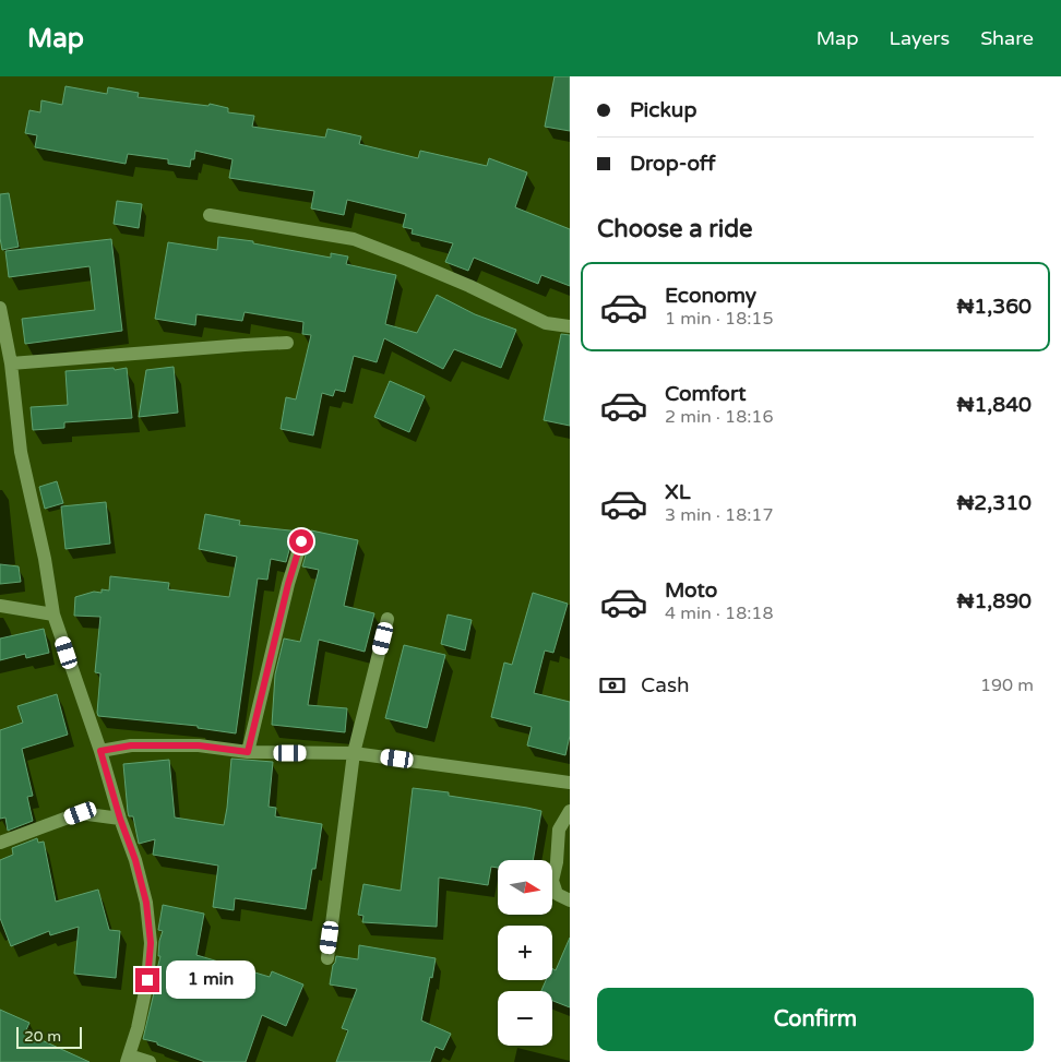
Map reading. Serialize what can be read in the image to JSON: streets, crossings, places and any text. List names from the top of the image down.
{
  "scale_bar": "20 m",
  "north": "right",
  "page": {
    "header": "Map",
    "nav": ["Map", "Layers", "Share"],
    "banner": ["Pickup", "Drop-off"],
    "heading": "Choose a ride",
    "list": [
      {
        "name": "Economy",
        "note": "1 min · 18:15",
        "value": "₦1,360"
      },
      {
        "name": "Comfort",
        "note": "2 min · 18:16",
        "value": "₦1,840"
      },
      {
        "name": "XL",
        "note": "3 min · 18:17",
        "value": "₦2,310"
      },
      {
        "name": "Moto",
        "note": "4 min · 18:18",
        "value": "₦1,890"
      }
    ],
    "pay": ["Cash", "190 m"],
    "map_buttons": ["+", "−"],
    "bubble": "1 min",
    "buttons": "Confirm",
    "scale": "20 m"
  }
}
